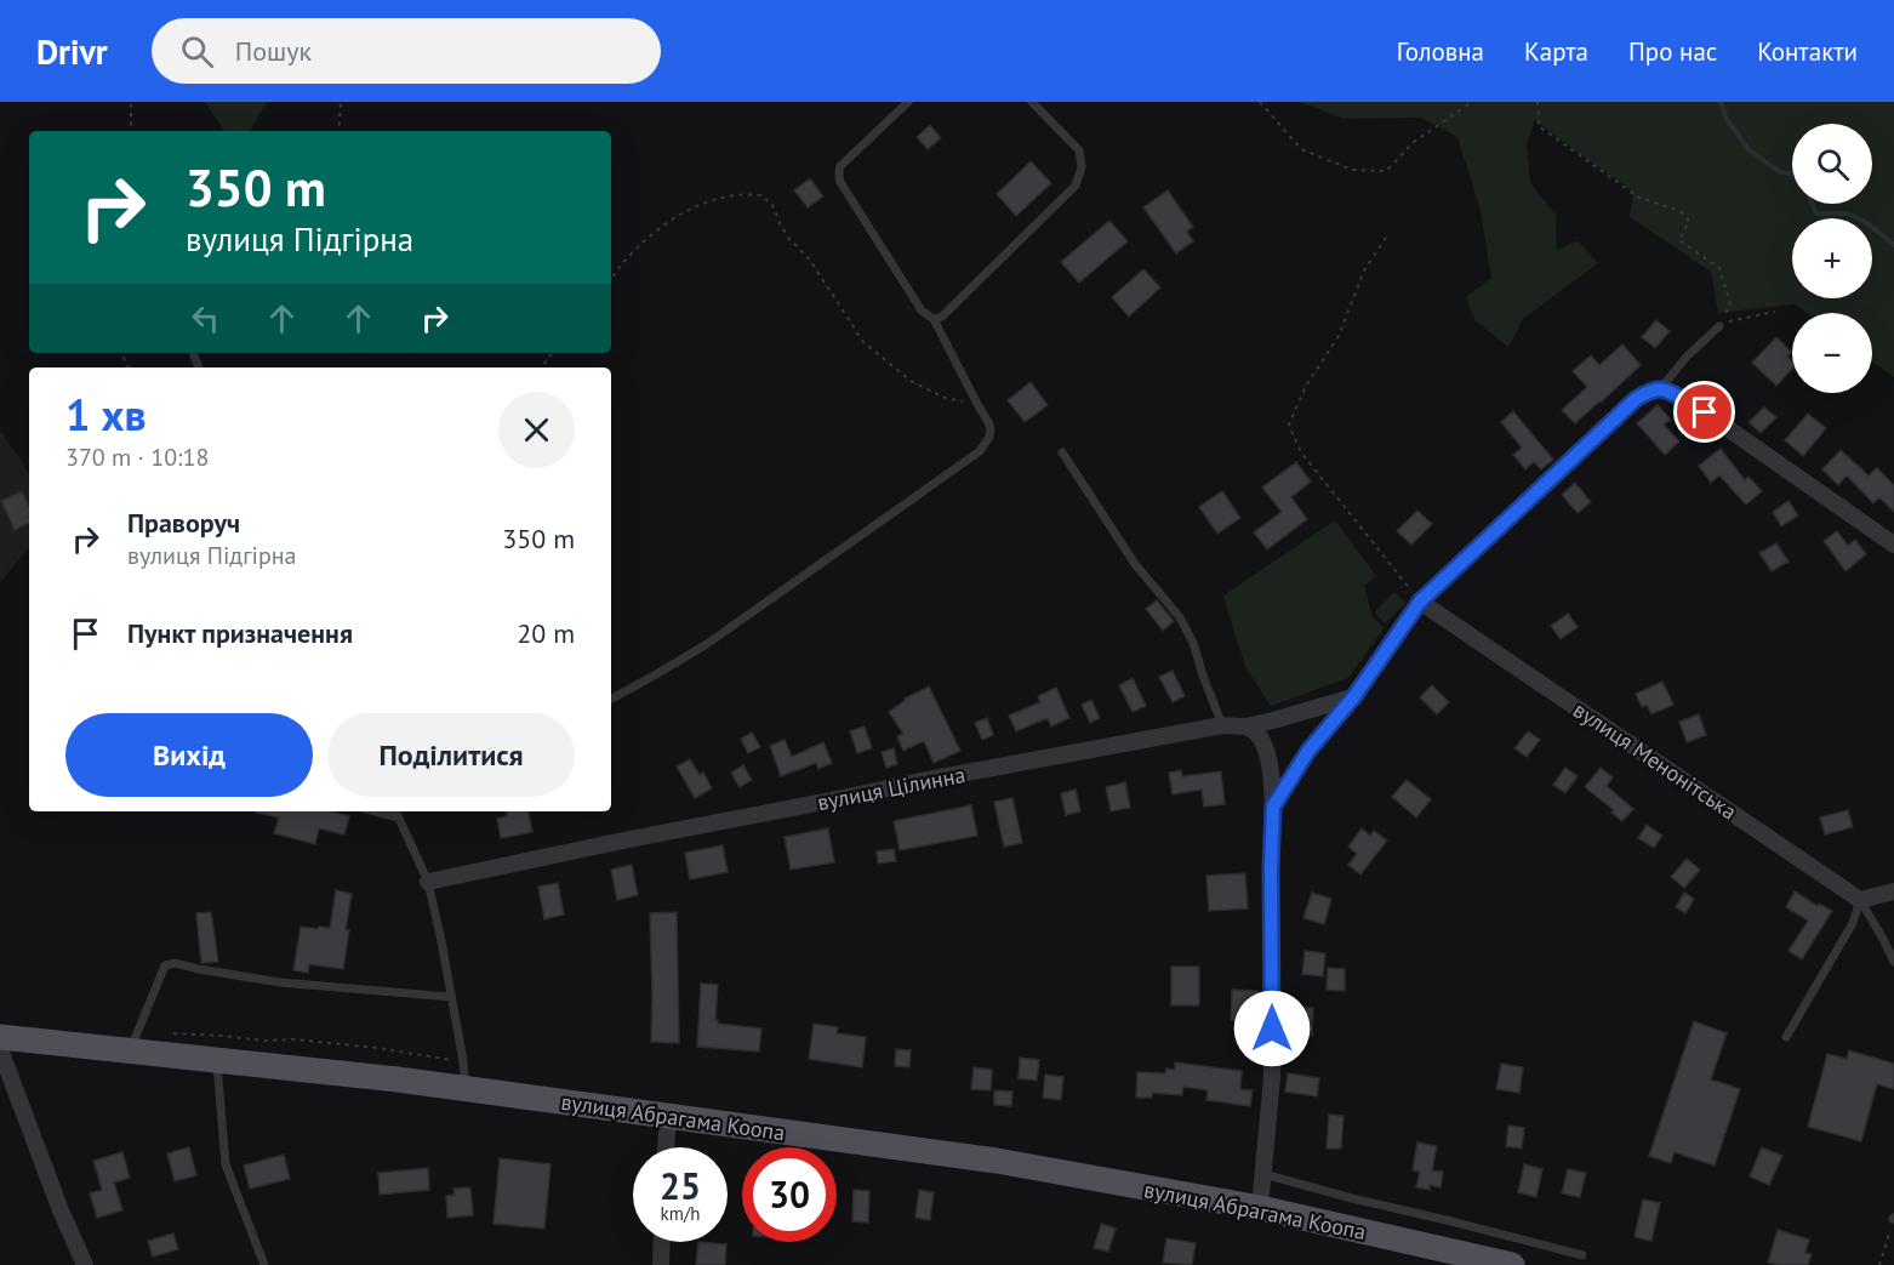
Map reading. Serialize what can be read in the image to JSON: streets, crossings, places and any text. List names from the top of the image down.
{
  "streets": {
    "main road": ["вулиця Абрагама Коопа"],
    "street": ["вулиця Менонітська", "вулиця Цілинна"]
  },
  "page": {
    "header": "Drivr",
    "search": "Пошук",
    "nav": [
      "Головна",
      "Карта",
      "Про нас",
      "Контакти"
    ],
    "map_buttons": ["+", "−"],
    "turn": ["350 m", "вулиця Підгірна"],
    "heading": ["1 хв", "370 m · 10:18"],
    "list": [
      {
        "name": "Праворуч",
        "note": "вулиця Підгірна",
        "value": "350 m"
      },
      {
        "name": "Пункт призначення",
        "value": "20 m"
      }
    ],
    "buttons": ["Вихід", "Поділитися"],
    "speed": "25 km/h",
    "limit": "30"
  }
}
